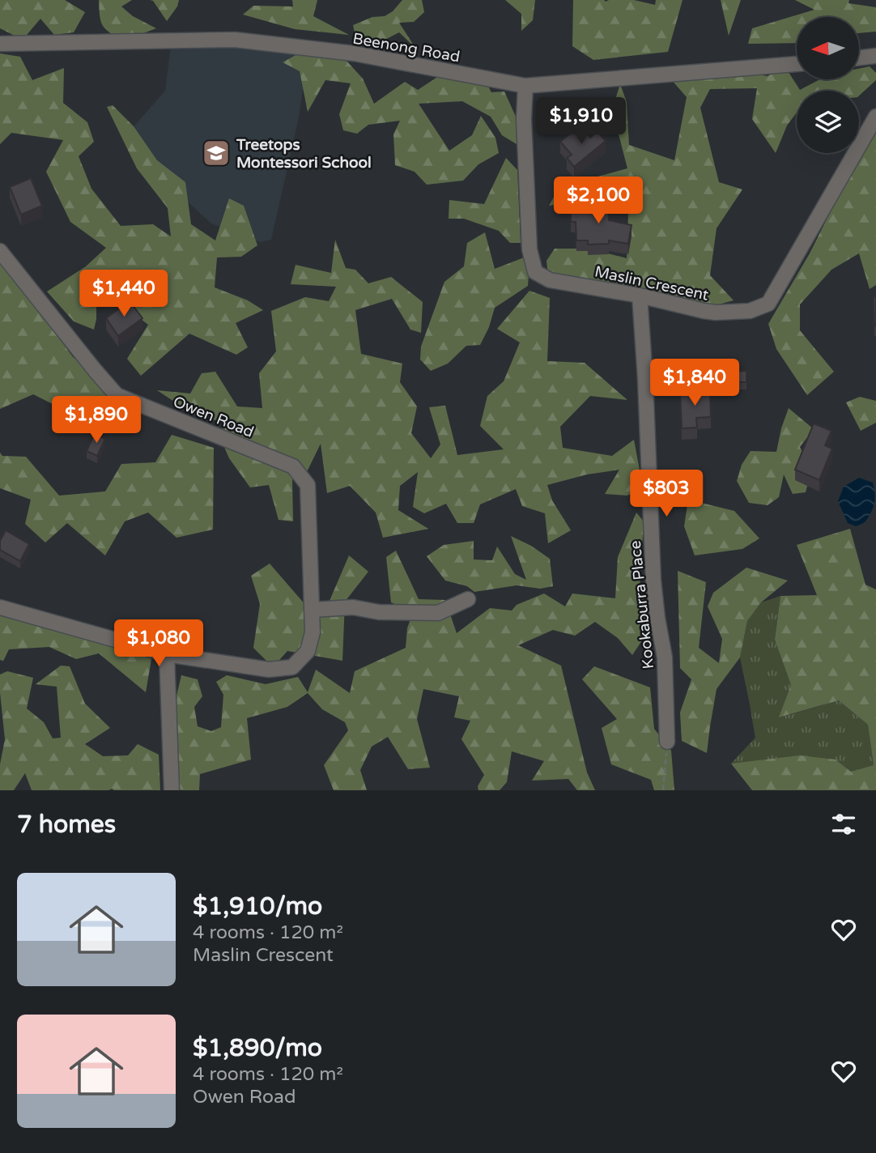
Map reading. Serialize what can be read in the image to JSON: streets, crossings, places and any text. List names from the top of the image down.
{
  "streets": {
    "street": [
      "Beenong Road",
      "Maslin Crescent",
      "Owen Road",
      "Kookaburra Place"
    ]
  },
  "crossings": [
    ["Beenong Road", "Maslin Crescent"],
    ["Maslin Crescent", "Kookaburra Place"]
  ],
  "places": {
    "school or university": ["Treetops Montessori School"]
  },
  "north": "left",
  "page": {
    "price": [
      "$1,910",
      "$2,100",
      "$1,440",
      "$1,840",
      "$1,890",
      "$803",
      "$1,080"
    ],
    "heading": "7 homes",
    "list": [
      {
        "name": "$1,910/mo",
        "note": "4 rooms · 120 m² · Maslin Crescent"
      },
      {
        "name": "$1,890/mo",
        "note": "4 rooms · 120 m² · Owen Road"
      }
    ]
  }
}
